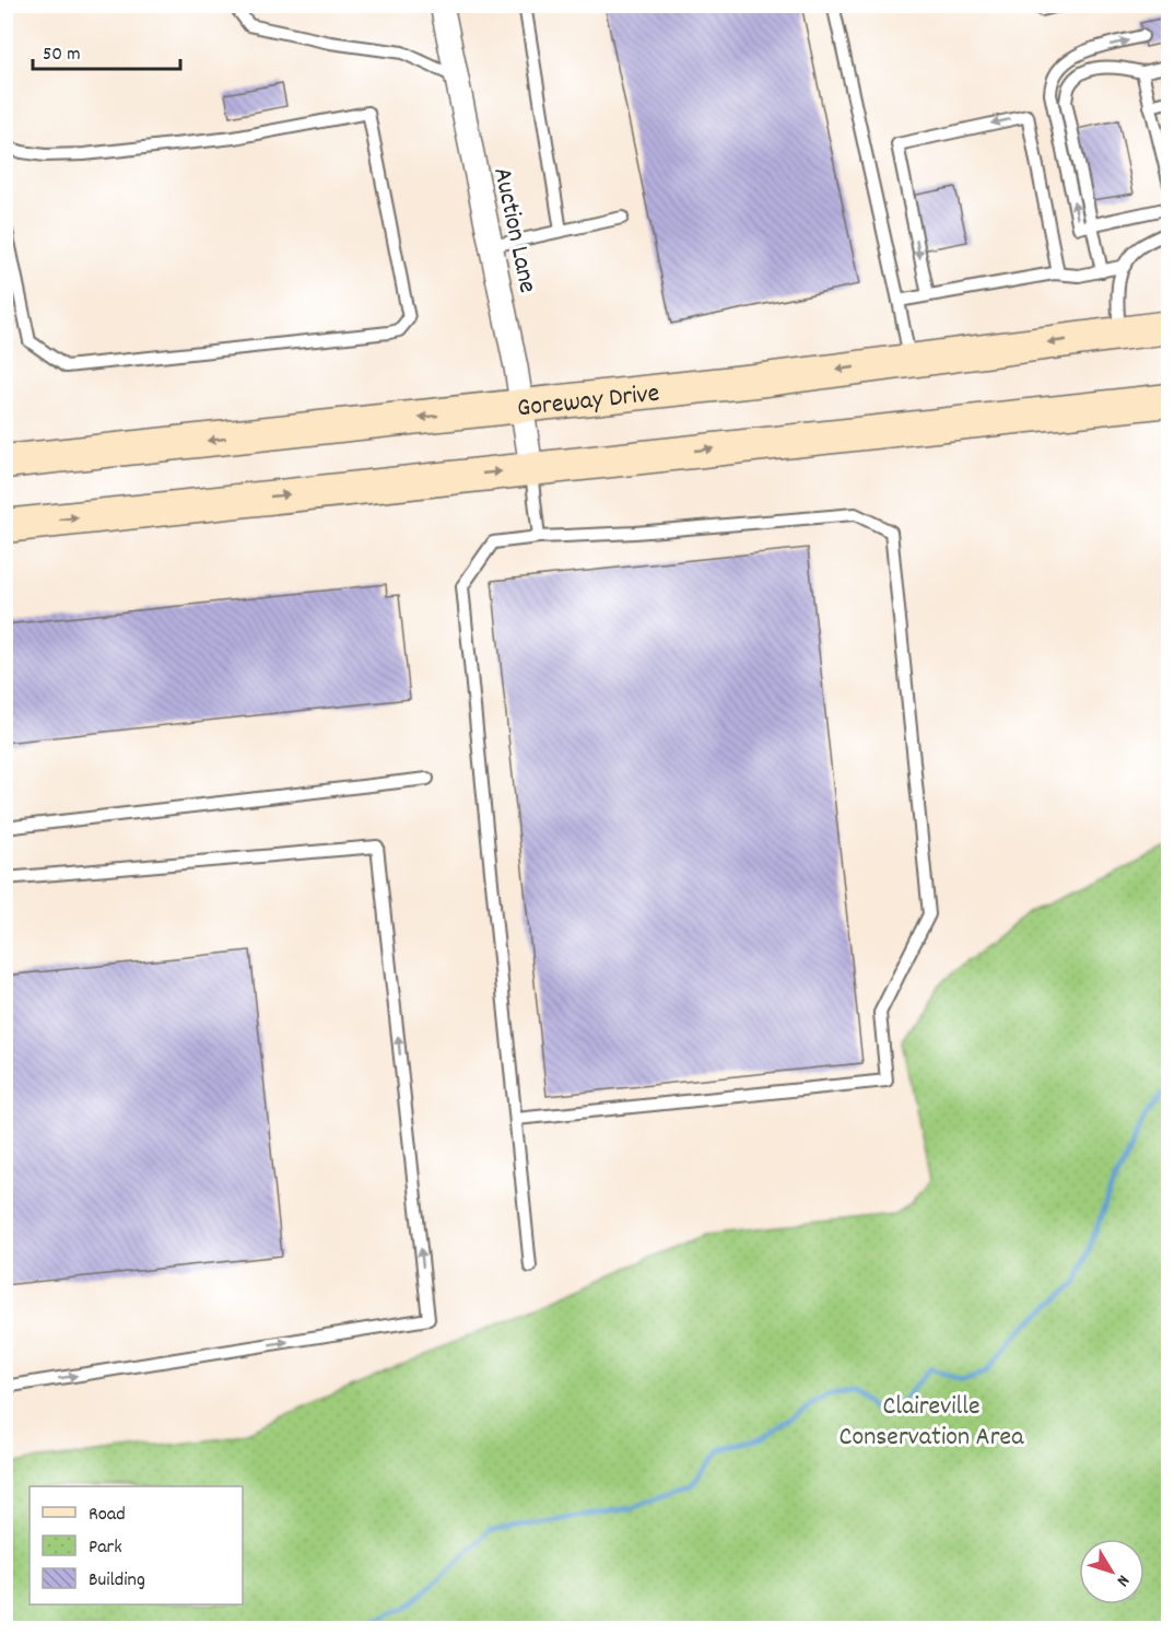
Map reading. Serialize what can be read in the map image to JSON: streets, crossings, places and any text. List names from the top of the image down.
{
  "streets": {
    "main road": ["Goreway Drive"],
    "street": ["Auction Lane"]
  },
  "crossings": [
    ["Auction Lane", "Goreway Drive"]
  ],
  "parks": ["Claireville Conservation Area"],
  "legend": ["Road", "Park", "Building"],
  "scale_bar": "50 m",
  "north": "bottom right"
}
